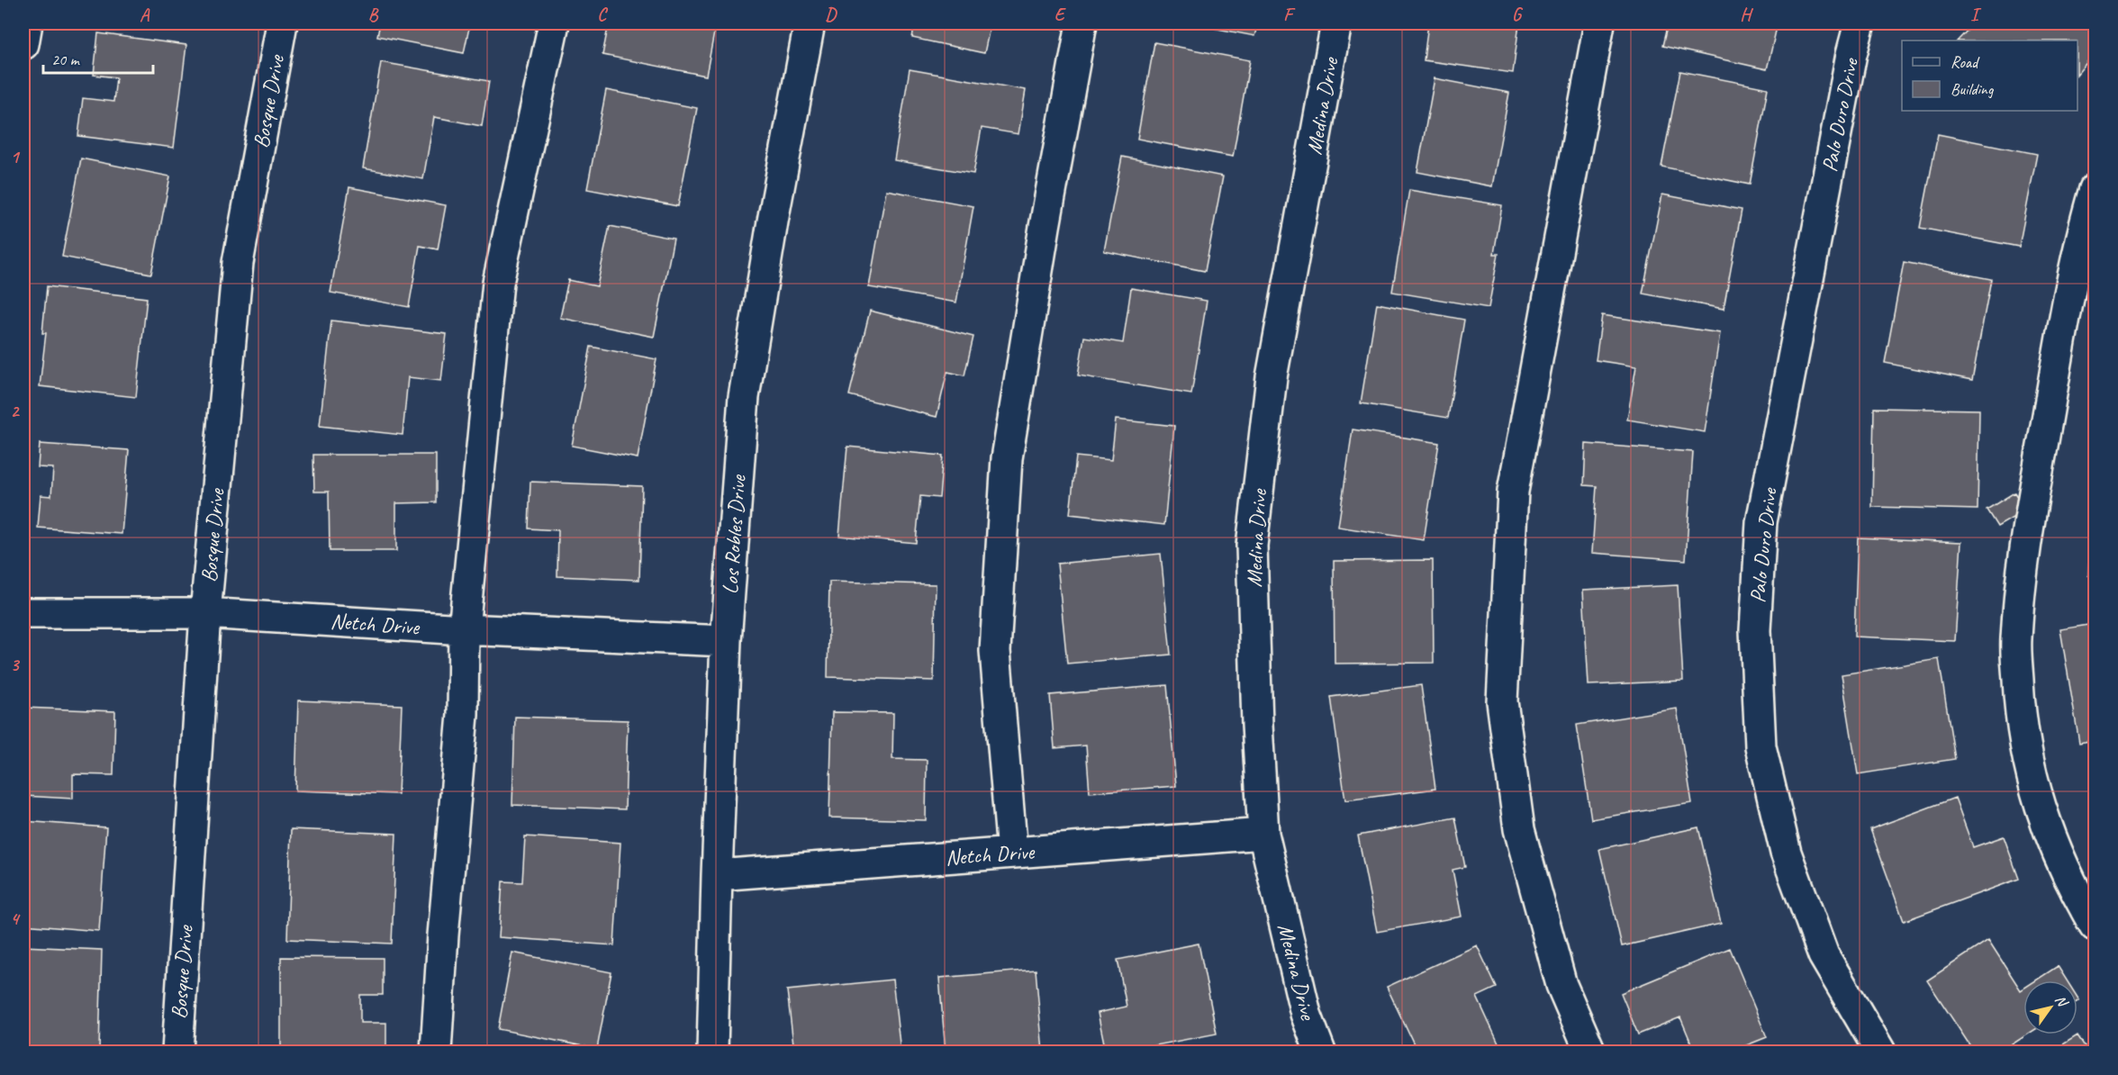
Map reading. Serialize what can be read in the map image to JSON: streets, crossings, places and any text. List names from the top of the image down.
{
  "streets": {
    "street": [
      "Bosque Drive",
      "Medina Drive",
      "Palo Duro Drive",
      "Los Robles Drive",
      "Netch Drive"
    ]
  },
  "crossings": [
    ["Bosque Drive", "Netch Drive"],
    ["Medina Drive", "Netch Drive"],
    ["Los Robles Drive", "Netch Drive"]
  ],
  "legend": ["Road", "Building"],
  "scale_bar": "20 m",
  "north": "top right",
  "grid": {
    "columns": [
      "A",
      "B",
      "C",
      "D",
      "E",
      "F",
      "G",
      "H",
      "I"
    ],
    "rows": [
      "1",
      "2",
      "3",
      "4"
    ]
  }
}
